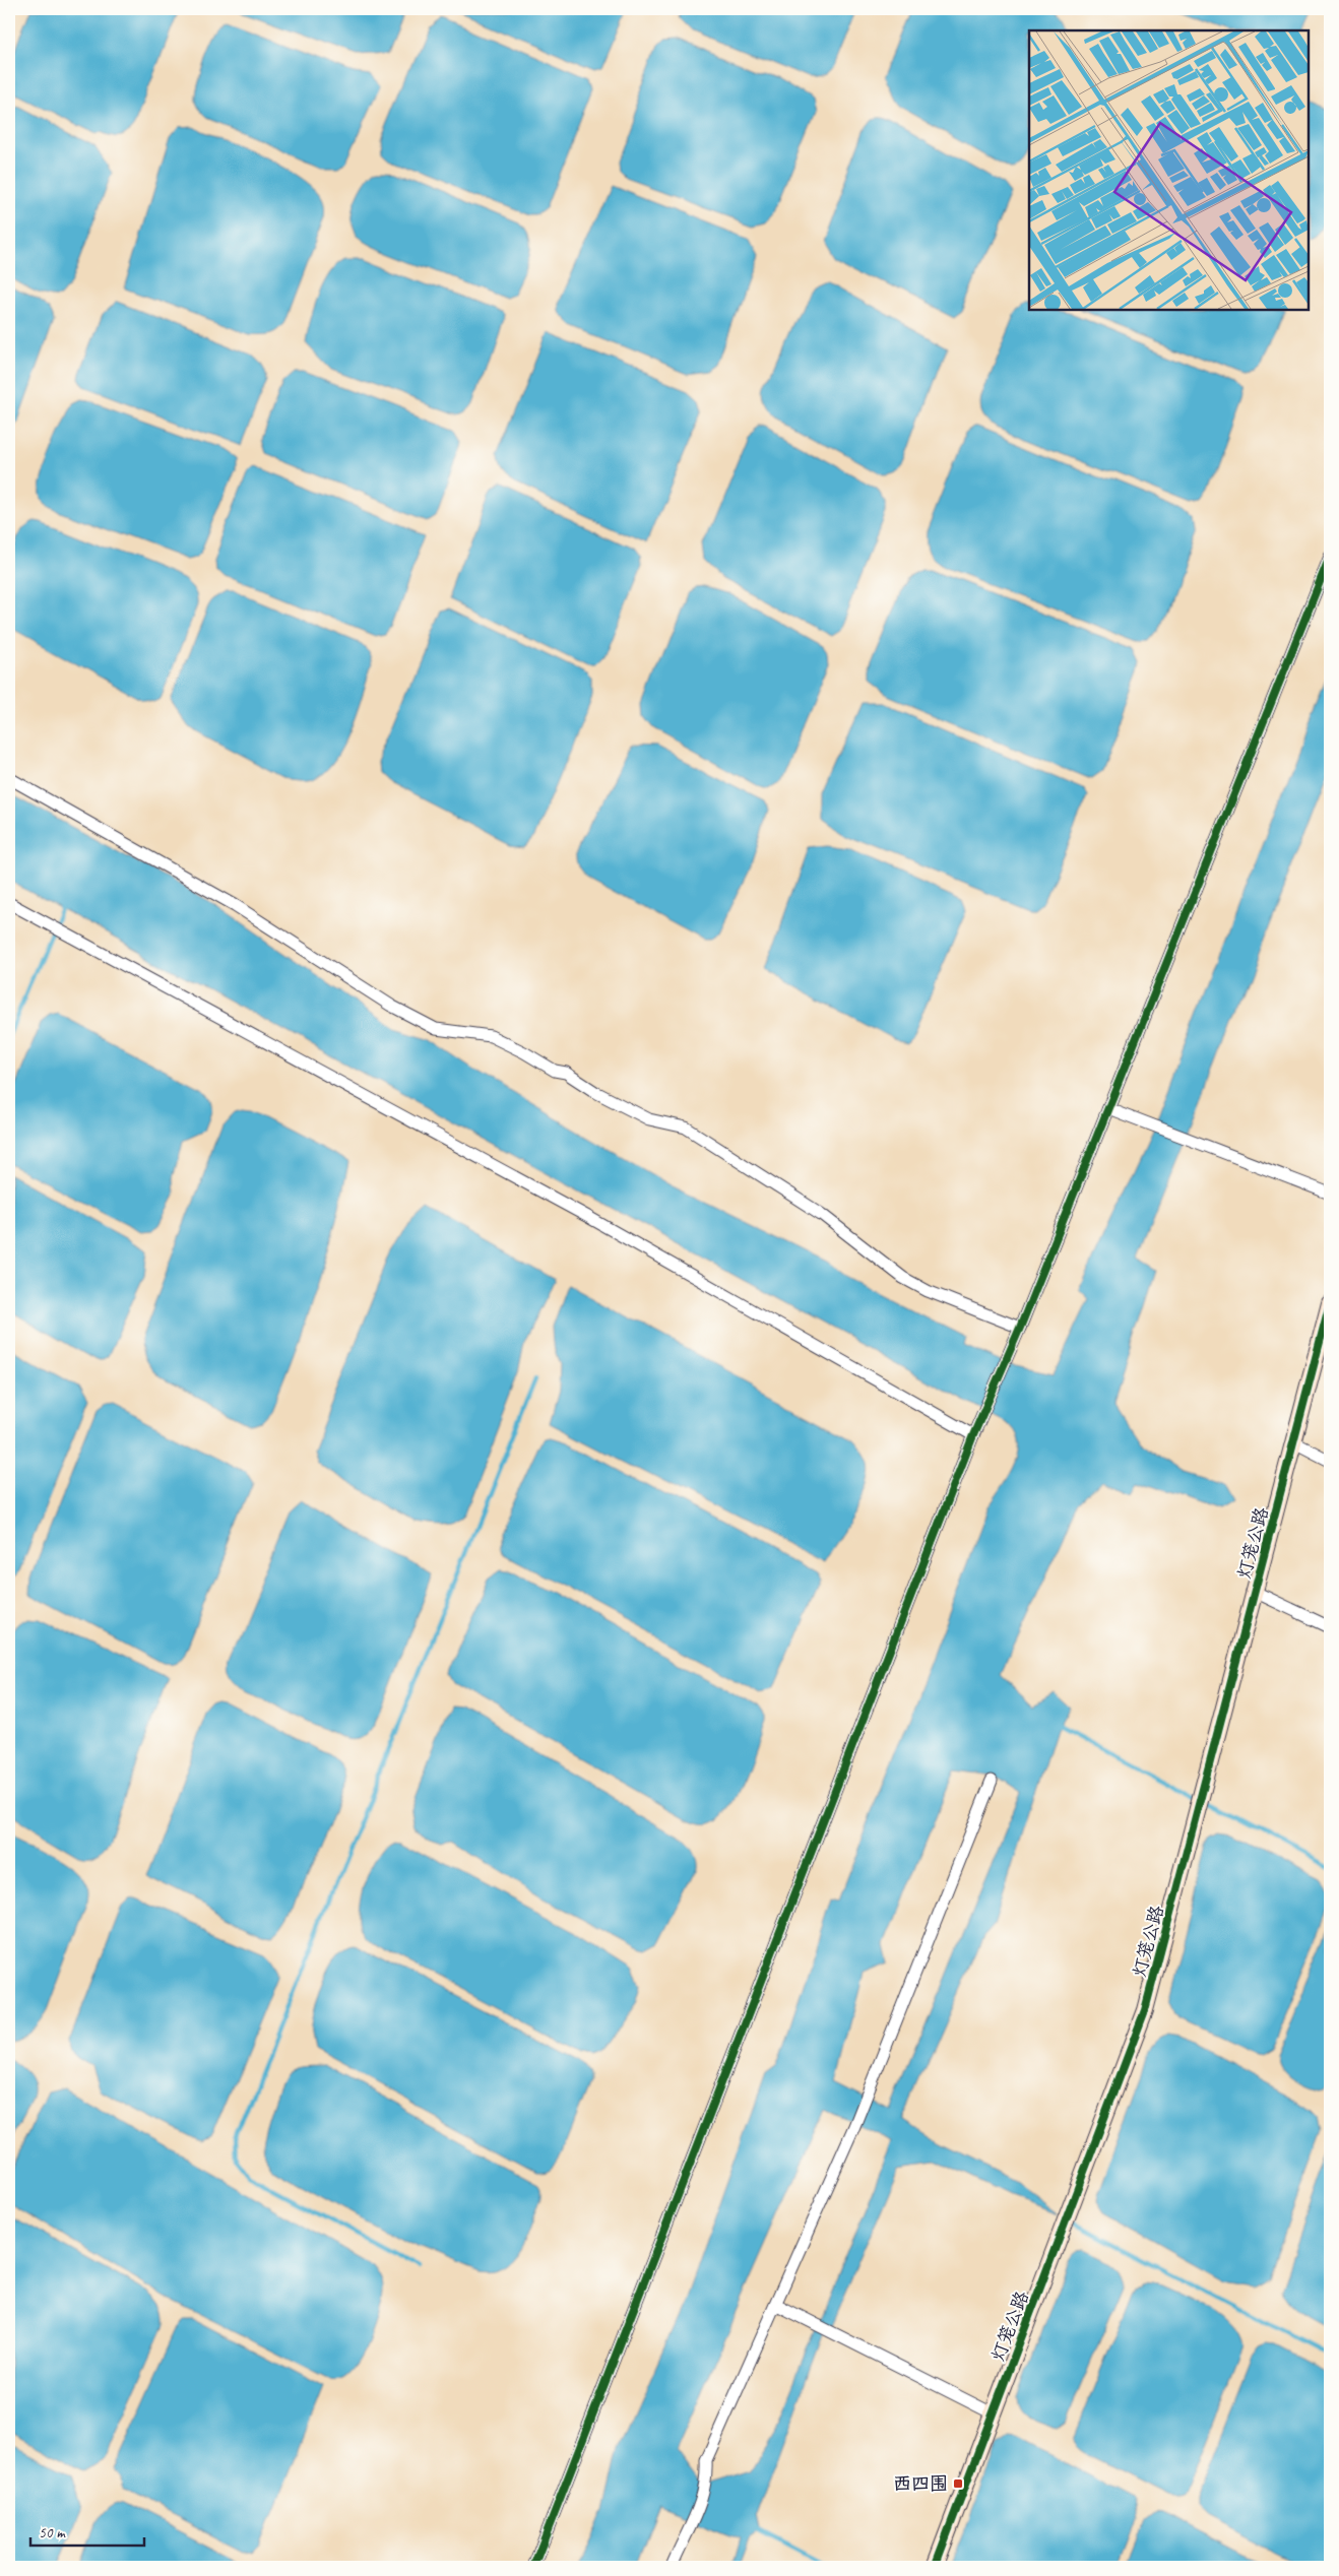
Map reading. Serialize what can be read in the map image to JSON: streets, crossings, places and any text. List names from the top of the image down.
{
  "streets": {
    "street": ["灯笼公路"]
  },
  "places": {
    "transit": ["西四围"]
  },
  "scale_bar": "50 m"
}
